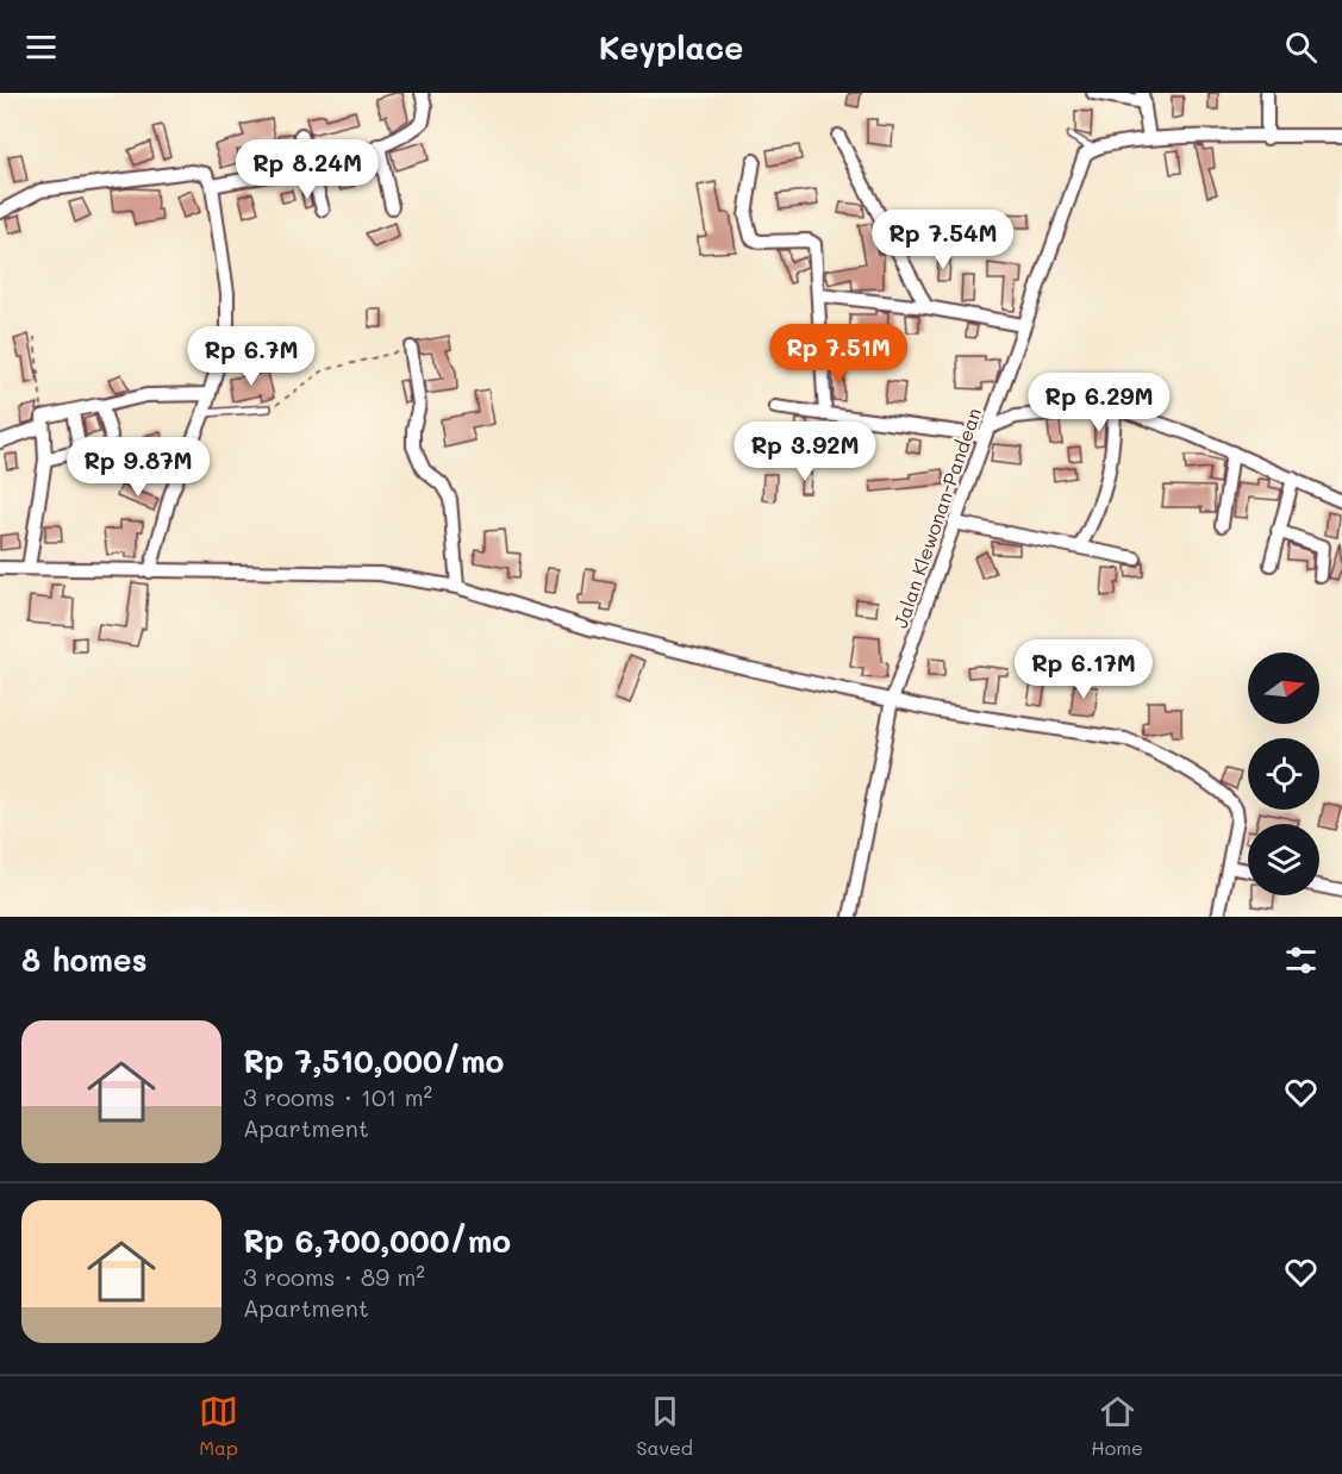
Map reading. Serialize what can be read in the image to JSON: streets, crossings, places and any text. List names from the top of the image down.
{
  "streets": {
    "street": ["Jalan Klewonan-Pandean"]
  },
  "north": "right",
  "page": {
    "header": "Keyplace",
    "price": [
      "Rp 8.24M",
      "Rp 7.54M",
      "Rp 7.51M",
      "Rp 6.7M",
      "Rp 6.29M",
      "Rp 3.92M",
      "Rp 9.87M",
      "Rp 6.17M"
    ],
    "heading": "8 homes",
    "list": [
      {
        "name": "Rp 7,510,000/mo",
        "note": "3 rooms · 101 m² · Apartment"
      },
      {
        "name": "Rp 6,700,000/mo",
        "note": "3 rooms · 89 m² · Apartment"
      }
    ],
    "tabs": ["Map", "Saved", "Home"]
  }
}
